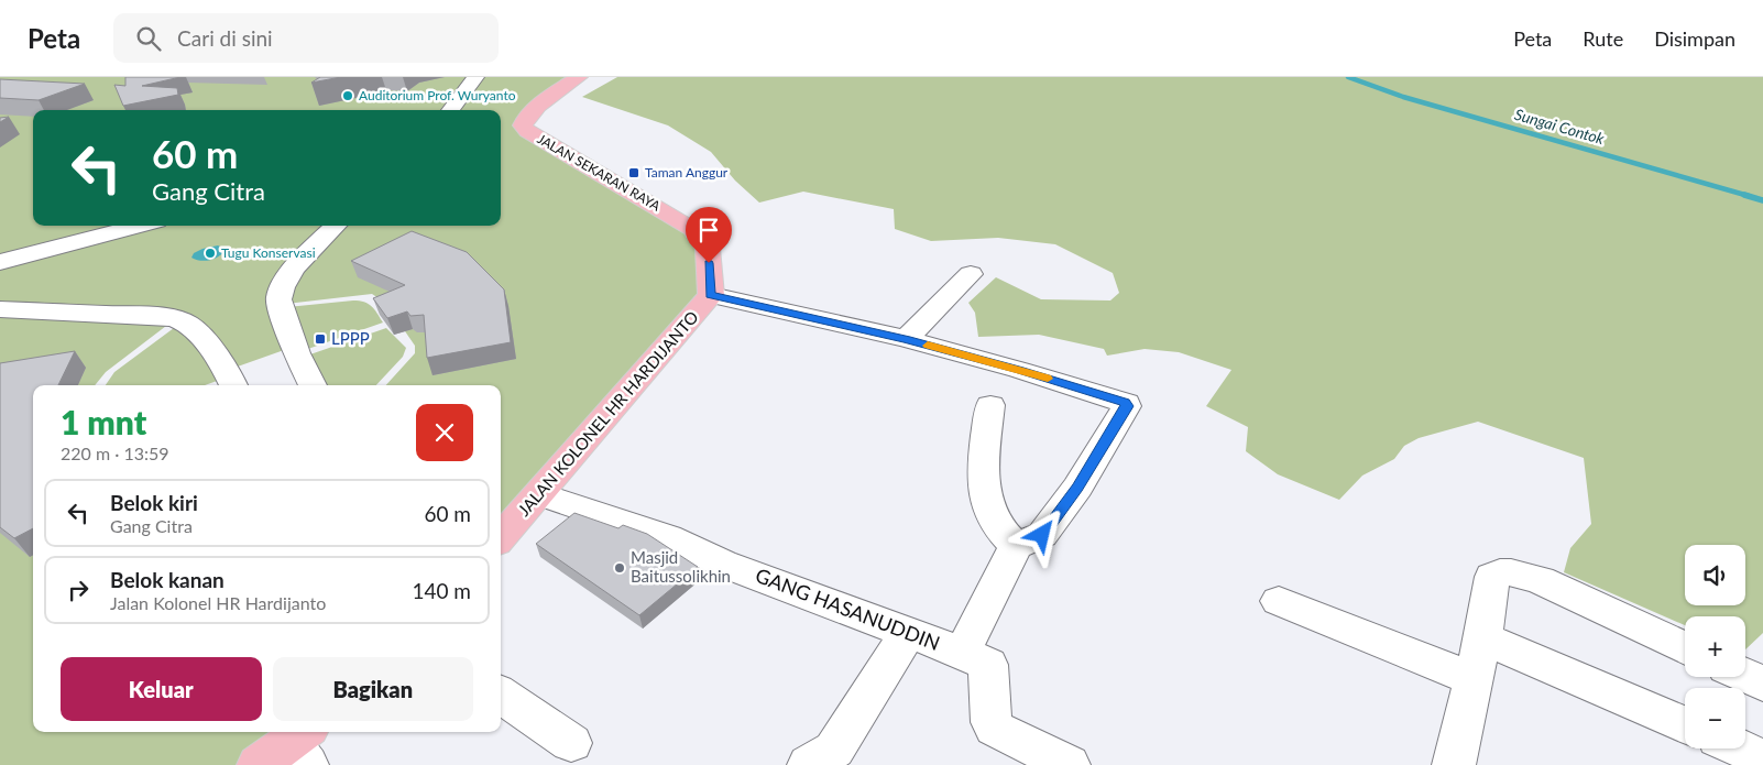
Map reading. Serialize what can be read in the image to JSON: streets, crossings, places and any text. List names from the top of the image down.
{
  "streets": {
    "main road": ["JALAN SEKARAN RAYA", "JALAN KOLONEL HR HARDIJANTO"],
    "street": ["GANG HASANUDDIN"]
  },
  "crossings": [
    ["JALAN SEKARAN RAYA", "JALAN KOLONEL HR HARDIJANTO"],
    ["JALAN KOLONEL HR HARDIJANTO", "GANG HASANUDDIN"]
  ],
  "water": ["Sungai Contok"],
  "places": {
    "other": ["Auditorium Prof. Wuryanto", "Tugu Konservasi", "Masjid Baitussolikhin"],
    "transit": ["Taman Anggur", "LPPP"]
  },
  "page": {
    "header": "Peta",
    "search": "Cari di sini",
    "nav": ["Peta", "Rute", "Disimpan"],
    "turn": ["60 m", "Gang Citra"],
    "heading": ["1 mnt", "220 m · 13:59"],
    "list": [
      {
        "name": "Belok kiri",
        "note": "Gang Citra",
        "value": "60 m"
      },
      {
        "name": "Belok kanan",
        "note": "Jalan Kolonel HR Hardijanto",
        "value": "140 m"
      }
    ],
    "map_buttons": ["+", "−"],
    "buttons": ["Keluar", "Bagikan"]
  }
}
